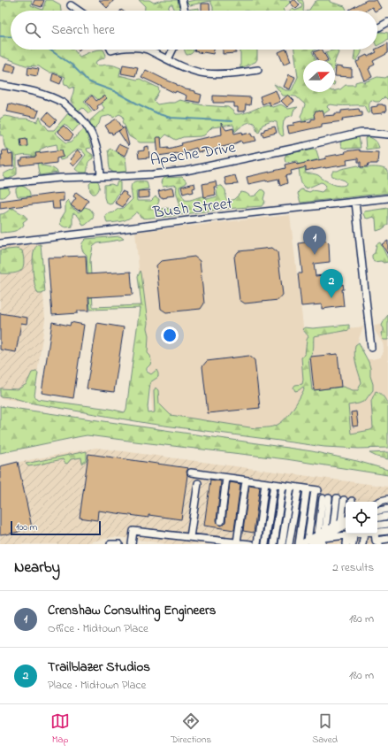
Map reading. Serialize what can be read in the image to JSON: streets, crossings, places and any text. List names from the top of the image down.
{
  "streets": {
    "street": ["Apache Drive", "Bush Street"]
  },
  "scale_bar": "100 m",
  "north": "right",
  "page": {
    "search": "Search here",
    "pins": ["1", "2"],
    "scale": "100 m",
    "heading": ["Nearby", "2 results"],
    "list": [
      {
        "mark": "1",
        "name": "Crenshaw Consulting Engineers",
        "note": "Office · Midtown Place",
        "value": "180 m"
      },
      {
        "mark": "2",
        "name": "Trailblazer Studios",
        "note": "Place · Midtown Place",
        "value": "180 m"
      }
    ],
    "nav": ["Map", "Directions", "Saved"]
  }
}
